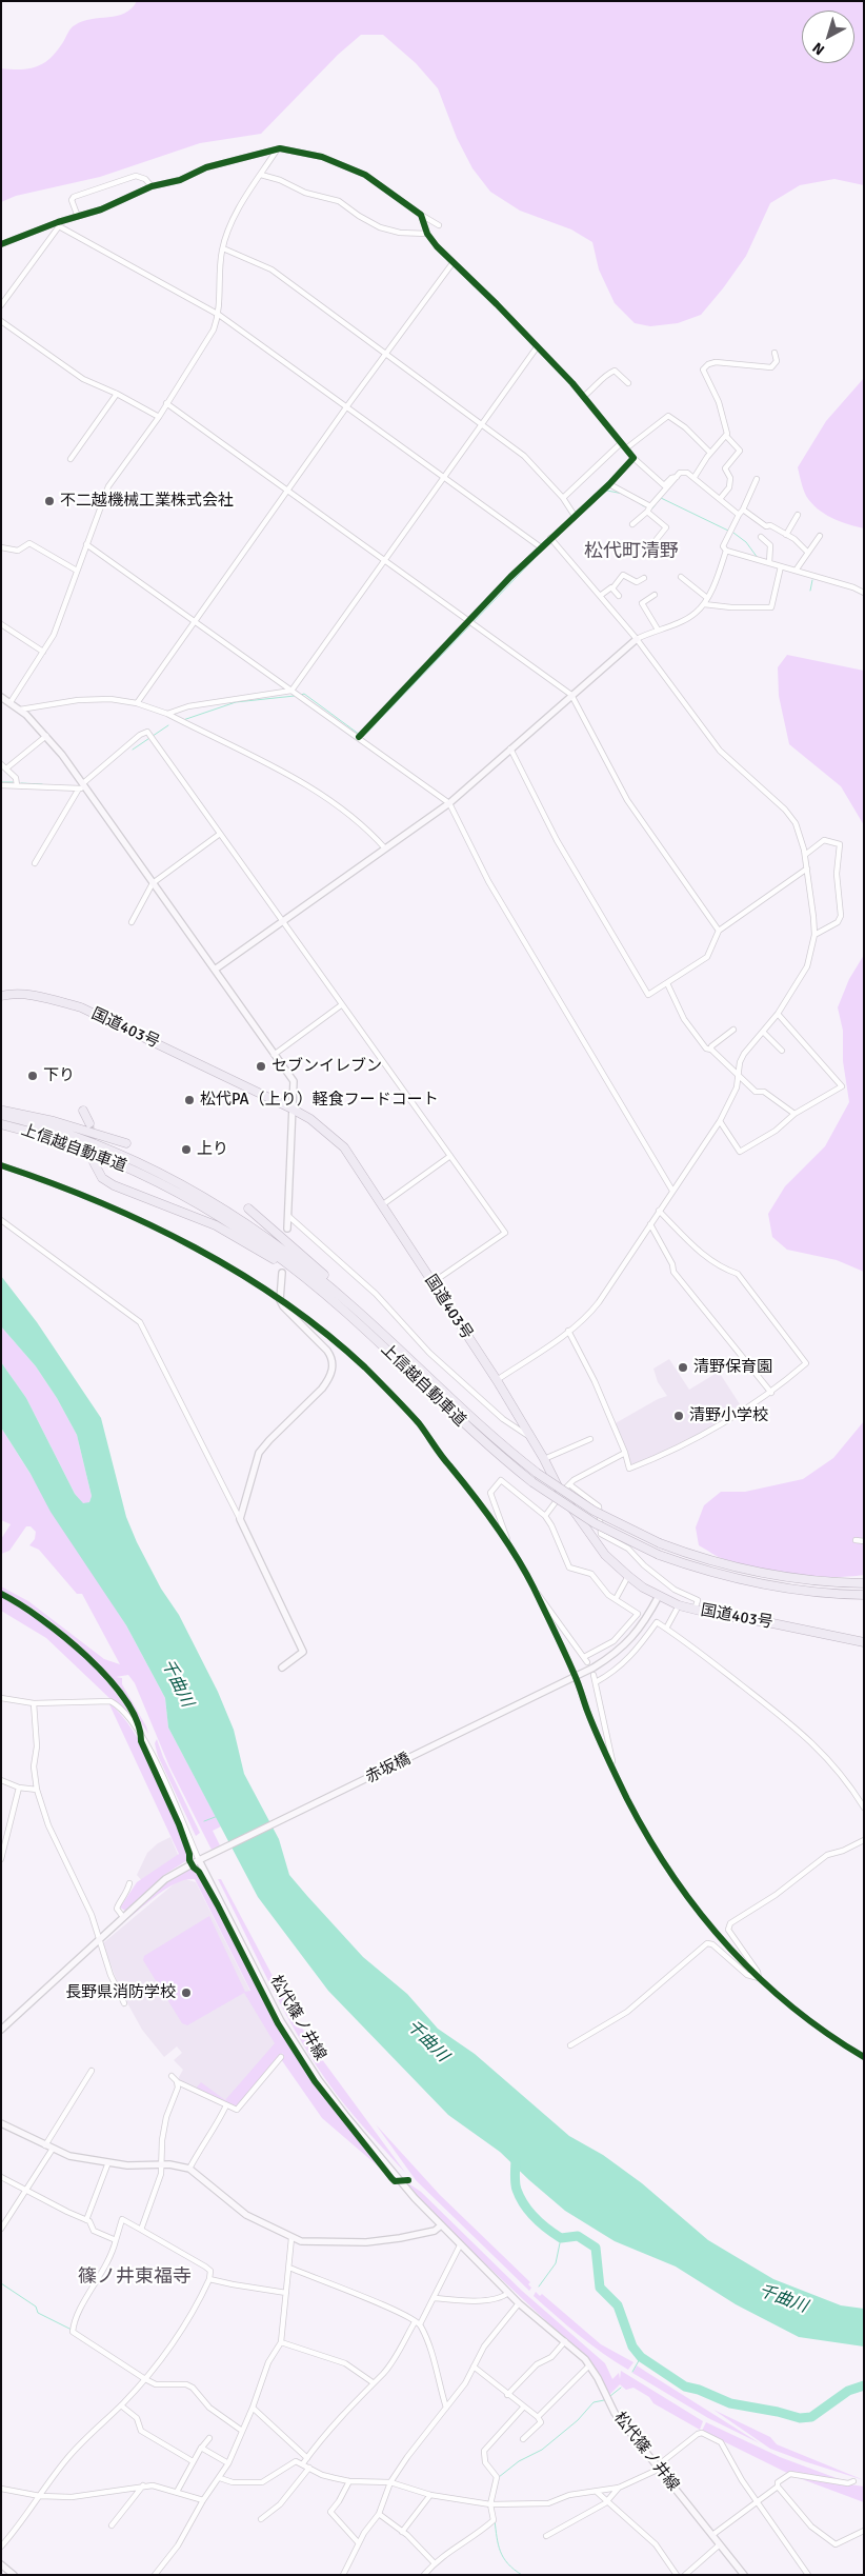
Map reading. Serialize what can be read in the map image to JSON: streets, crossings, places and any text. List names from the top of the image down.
{
  "streets": {
    "highway": ["国道403号", "上信越自動車道"],
    "street": ["赤坂橋", "松代篠ノ井線"]
  },
  "crossings": [
    ["赤坂橋", "松代篠ノ井線"]
  ],
  "districts": ["松代町清野", "篠ノ井東福寺"],
  "water": ["千曲川"],
  "places": [
    "不二越機械工業株式会社",
    "セブンイレブン",
    "下り",
    "松代PA（上り）軽食フードコート",
    "上り",
    "清野保育園",
    "清野小学校",
    "長野県消防学校"
  ],
  "north": "bottom left"
}
